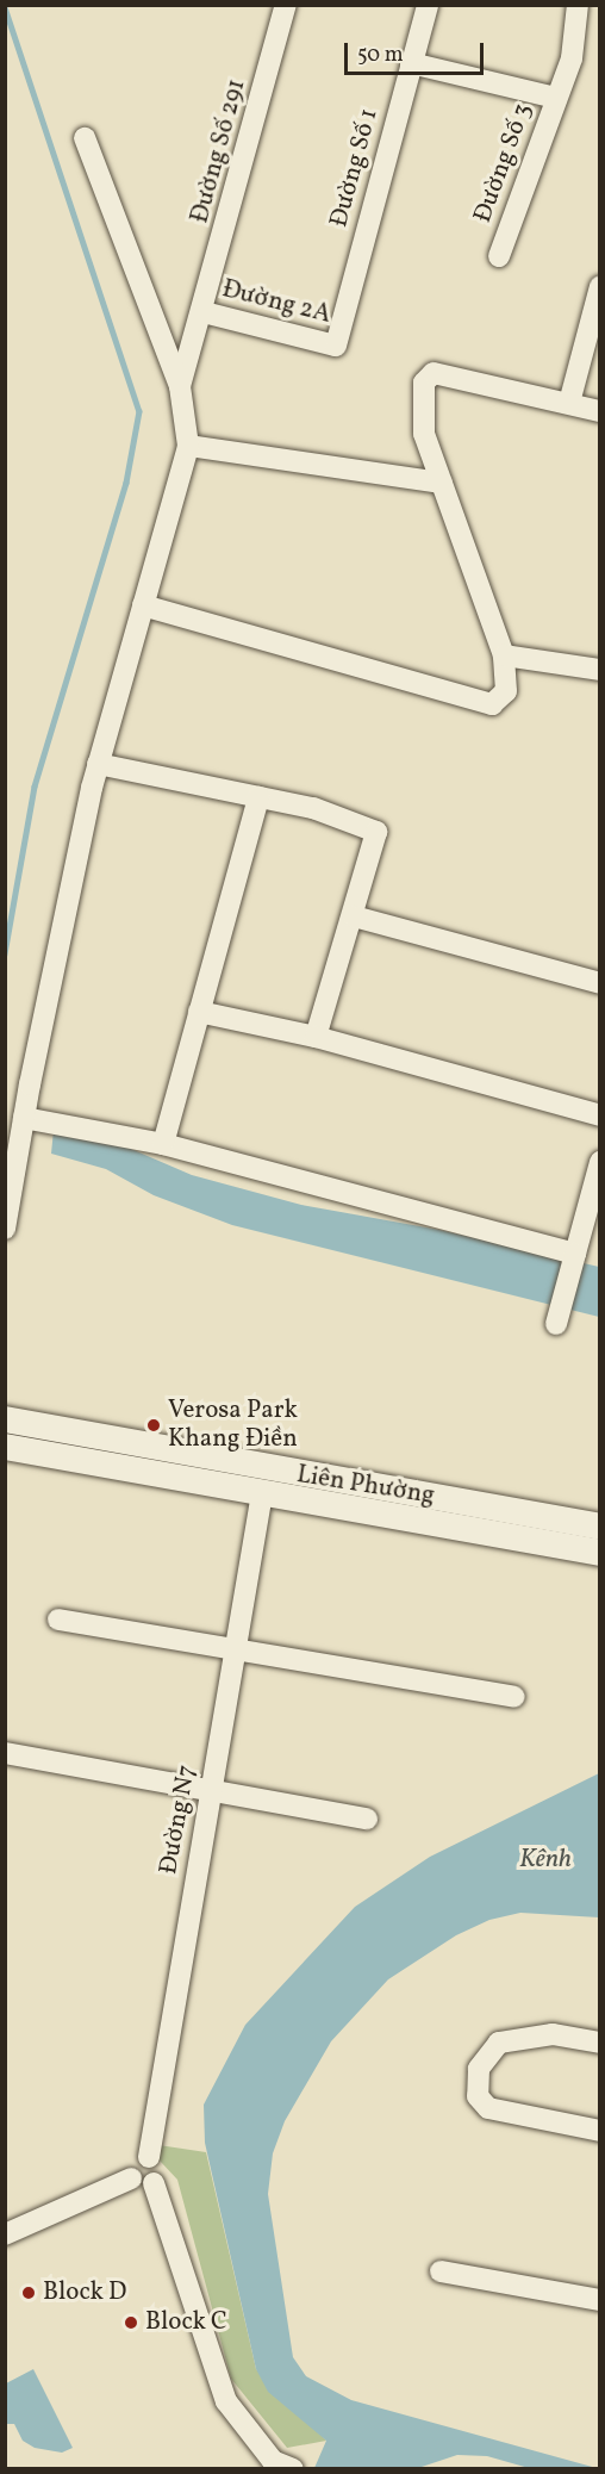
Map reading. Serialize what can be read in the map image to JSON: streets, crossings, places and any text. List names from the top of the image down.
{
  "streets": {
    "street": [
      "Đường Số 291",
      "Đường Số 3",
      "Đường Số 1",
      "Đường 2A",
      "Liên Phường",
      "Đường N7"
    ]
  },
  "crossings": [
    ["Đường Số 291", "Đường 2A"],
    ["Đường Số 1", "Đường 2A"],
    ["Liên Phường", "Đường N7"]
  ],
  "water": ["Kênh"],
  "places": ["Verosa Park Khang Điền", "Block D", "Block C"],
  "scale_bar": "50 m"
}
